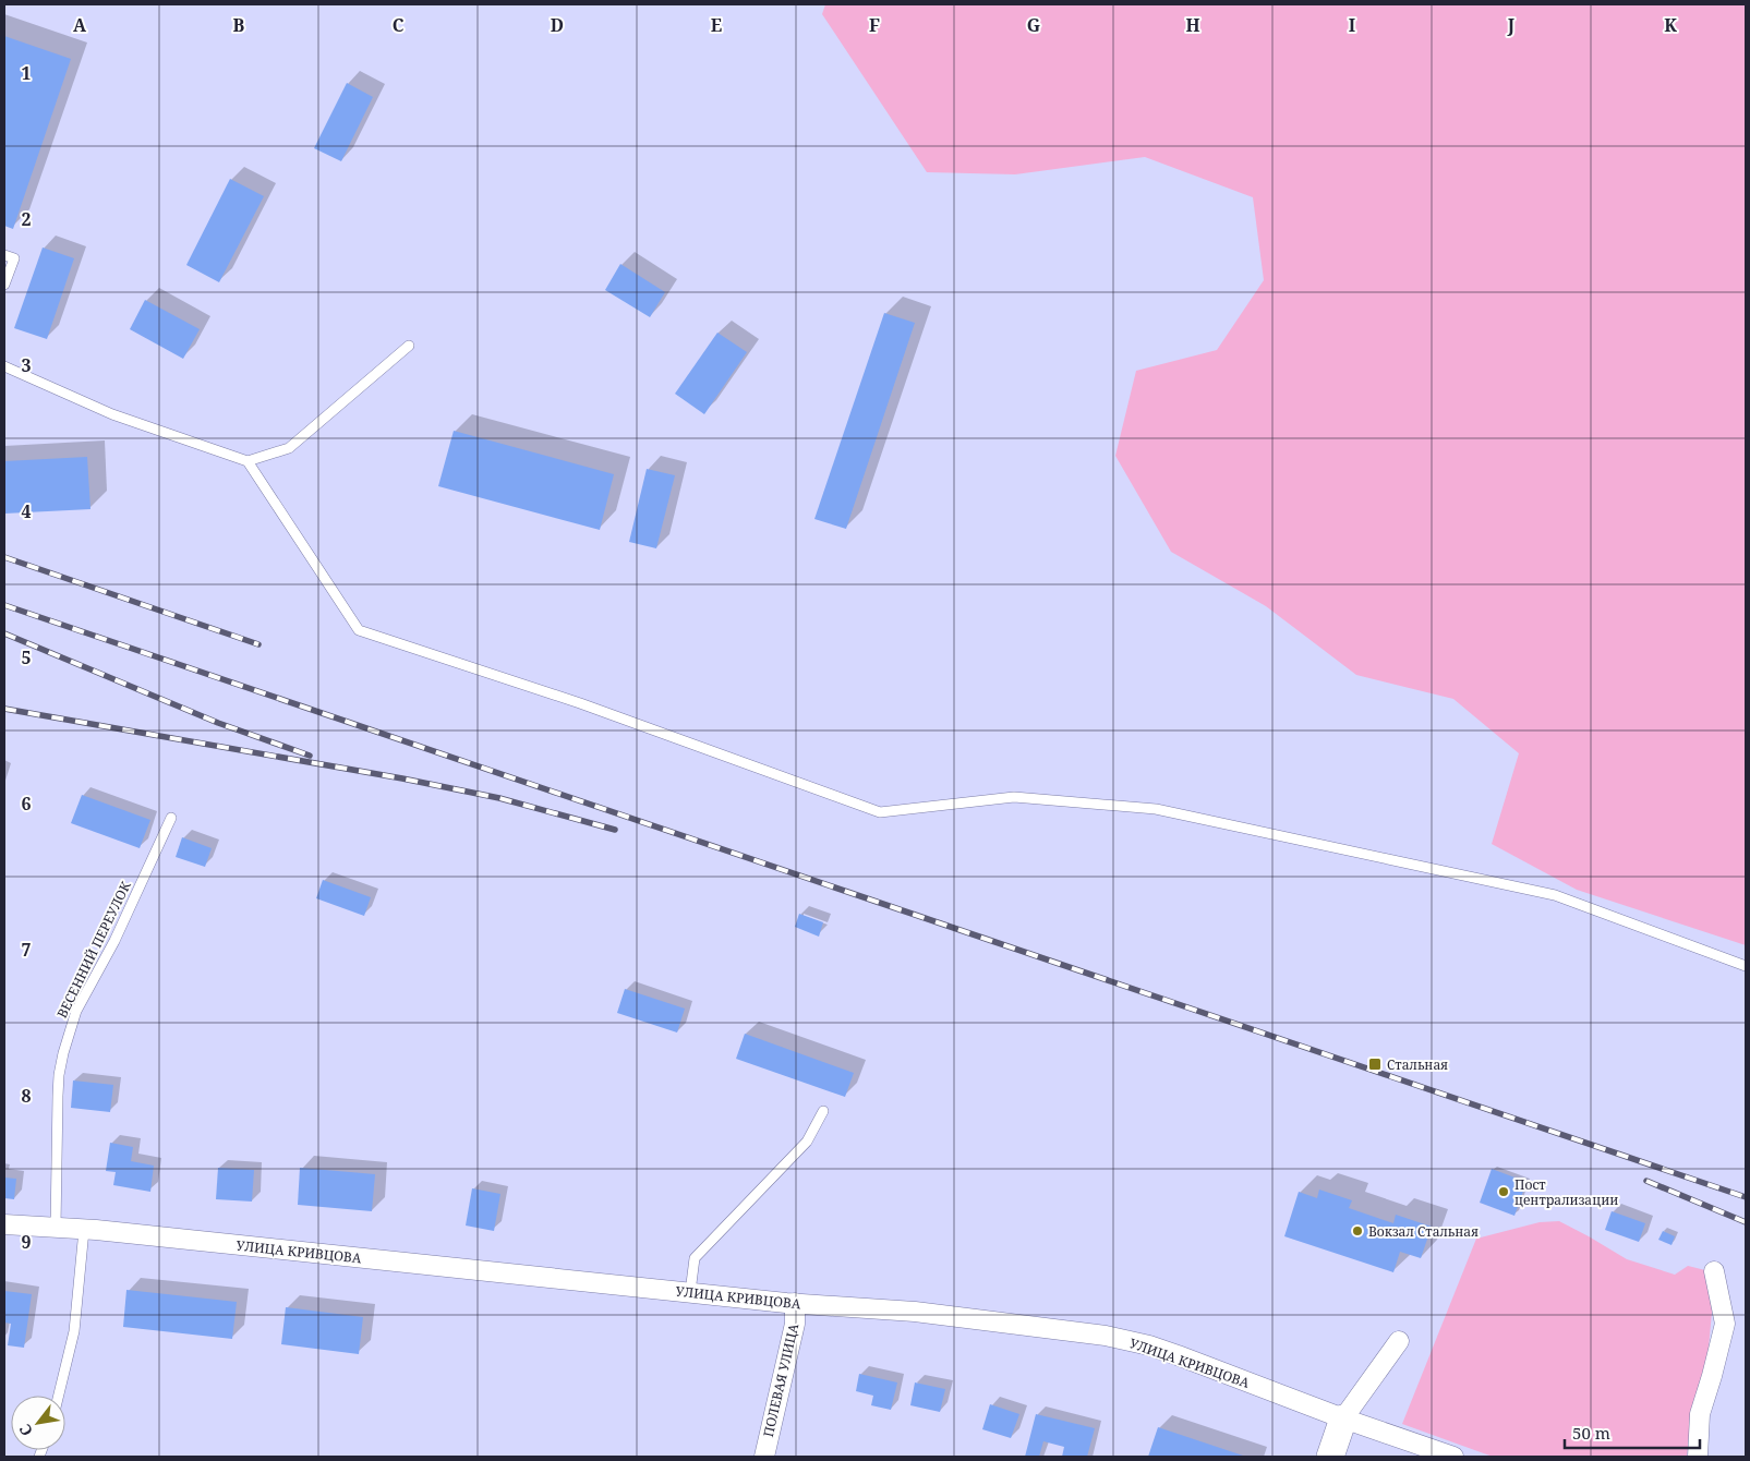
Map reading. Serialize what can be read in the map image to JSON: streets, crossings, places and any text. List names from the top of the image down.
{
  "streets": {
    "street": ["УЛИЦА КРИВЦОВА", "ПОЛЕВАЯ УЛИЦА"],
    "lane": ["ВЕСЕННИЙ ПЕРЕУЛОК"]
  },
  "crossings": [
    ["ВЕСЕННИЙ ПЕРЕУЛОК", "УЛИЦА КРИВЦОВА"],
    ["УЛИЦА КРИВЦОВА", "ПОЛЕВАЯ УЛИЦА"]
  ],
  "places": {
    "transit": ["Стальная"],
    "other": ["Пост централизации", "Вокзал Стальная"]
  },
  "scale_bar": "50 m",
  "north": "bottom left",
  "grid": {
    "columns": [
      "A",
      "B",
      "C",
      "D",
      "E",
      "F",
      "G",
      "H",
      "I",
      "J",
      "K"
    ],
    "rows": [
      "1",
      "2",
      "3",
      "4",
      "5",
      "6",
      "7",
      "8",
      "9"
    ]
  }
}
